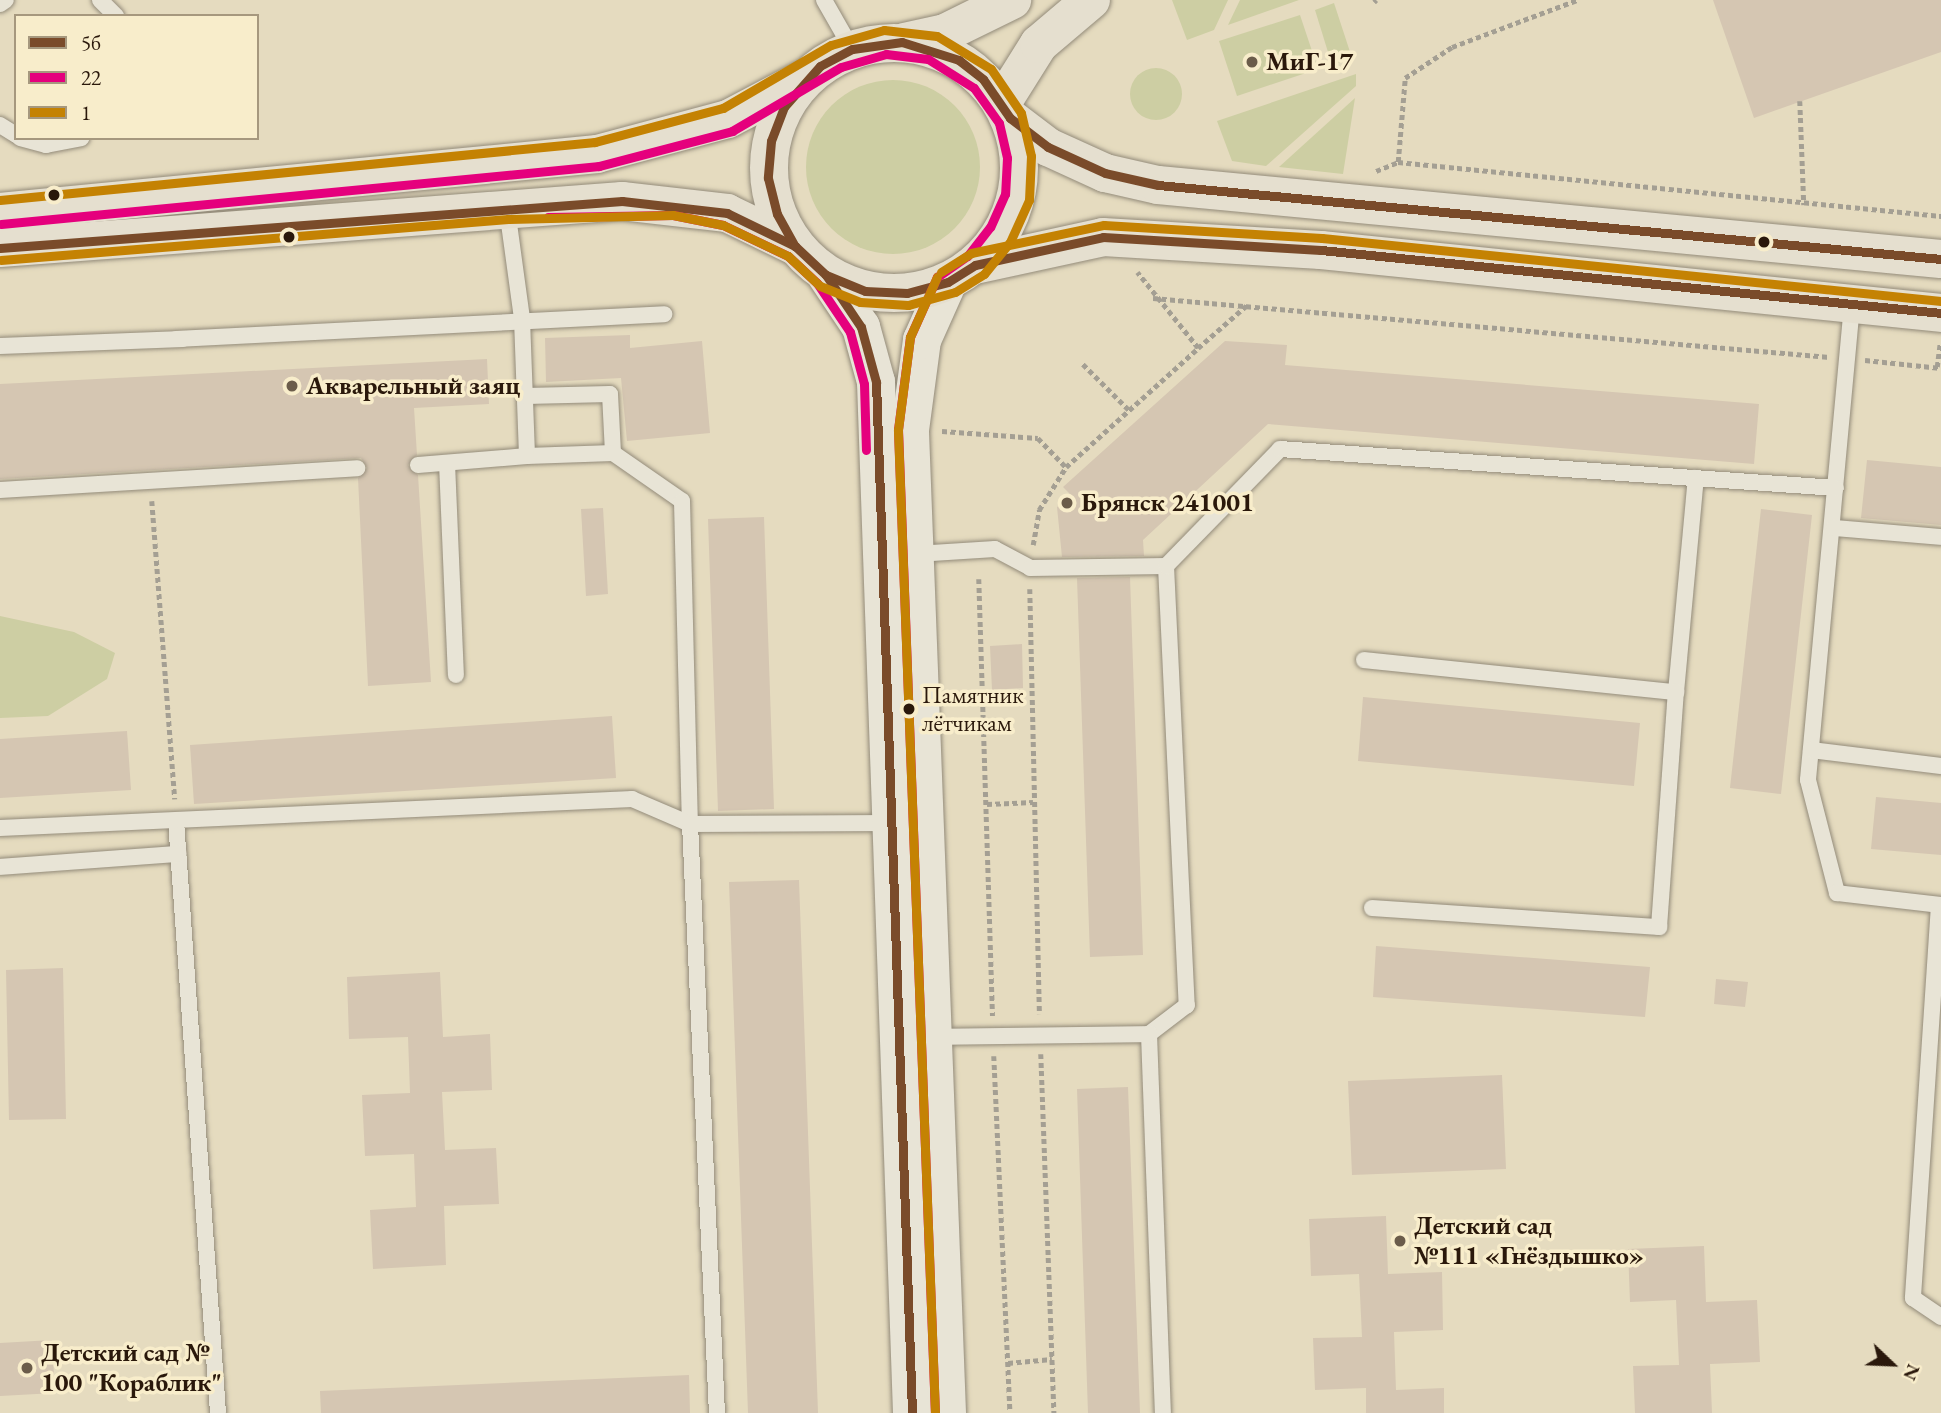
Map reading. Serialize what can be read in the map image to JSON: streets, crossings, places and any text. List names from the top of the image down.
{
  "places": [
    "МиГ-17",
    "Акварельный заяц",
    "Брянск 241001",
    "Памятник лётчикам",
    "Детский сад №111 «Гнёздышко»",
    "Детский сад № 100 \"Кораблик\""
  ],
  "lines": ["transit line 1", "transit line 5б", "transit line 22"],
  "legend": ["5б", "22", "1"],
  "north": "bottom right"
}
